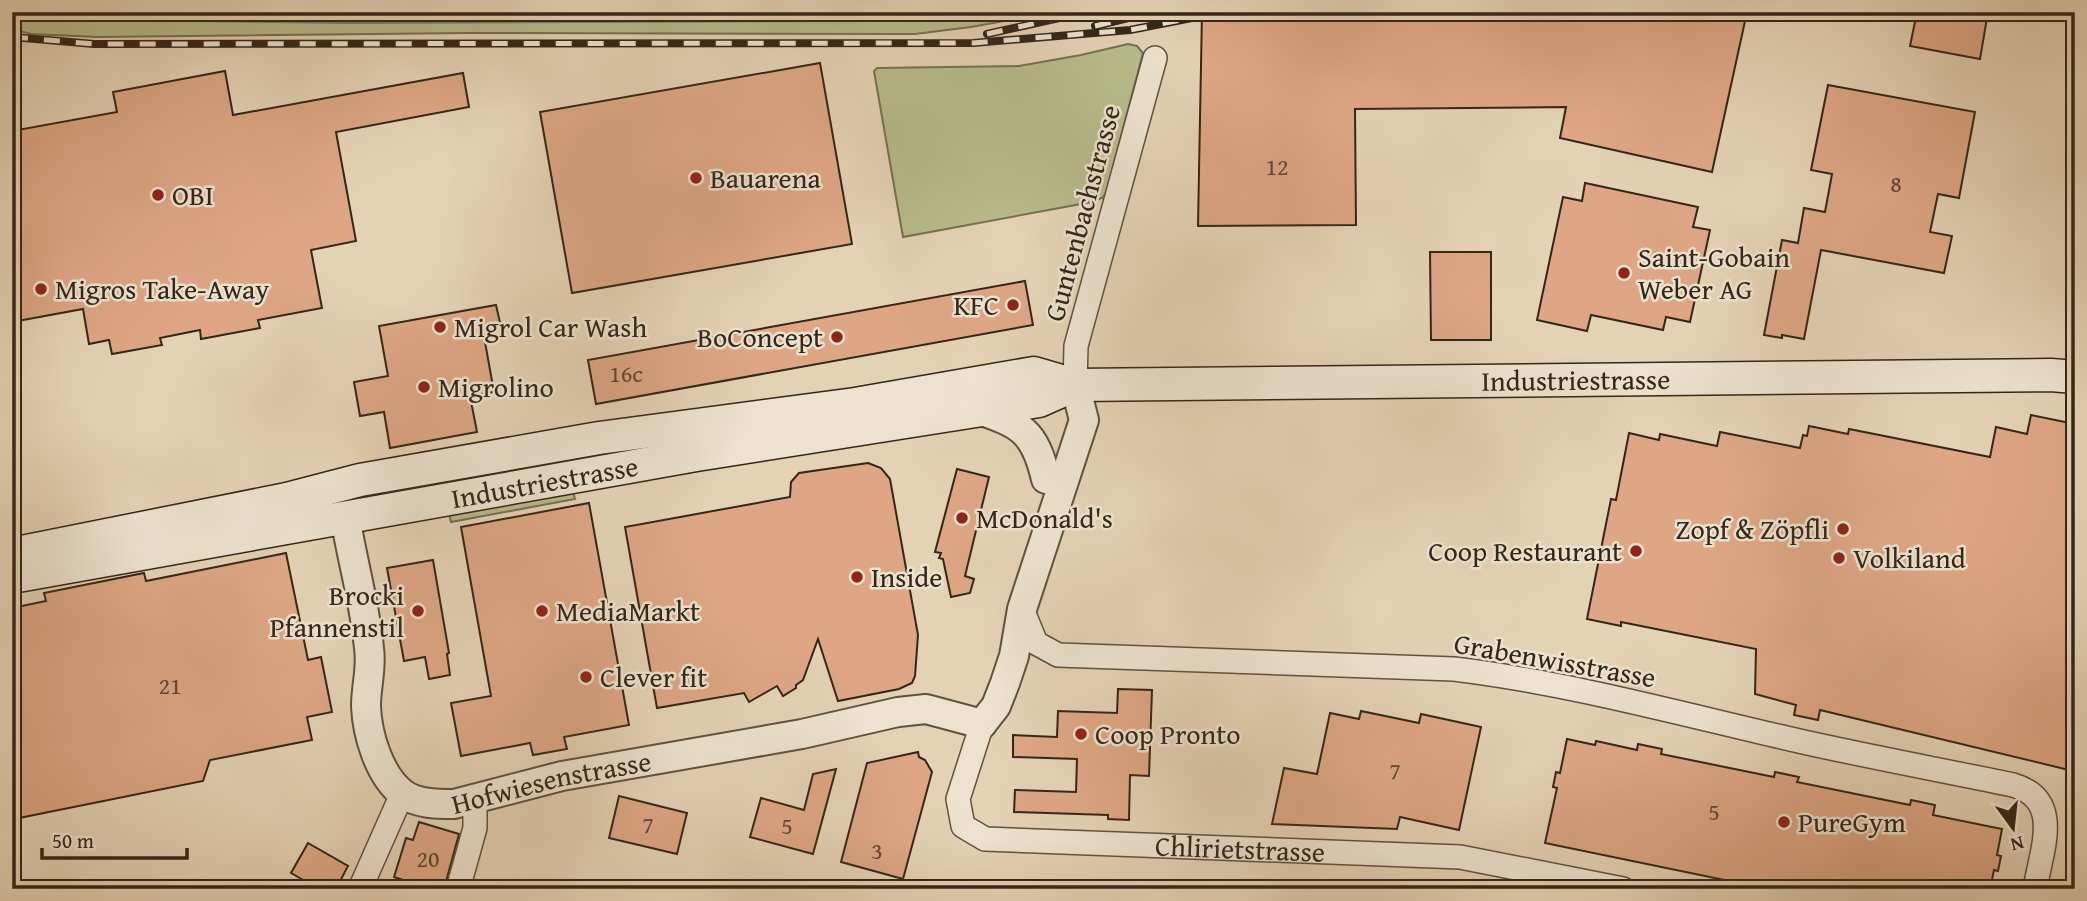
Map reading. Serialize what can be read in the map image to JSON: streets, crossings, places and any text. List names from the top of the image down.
{
  "streets": {
    "main road": ["Industriestrasse"],
    "street": [
      "Guntenbachstrasse",
      "Grabenwisstrasse",
      "Hofwiesenstrasse",
      "Chlirietstrasse"
    ]
  },
  "crossings": [
    ["Guntenbachstrasse", "Industriestrasse"],
    ["Guntenbachstrasse", "Chlirietstrasse"],
    ["Industriestrasse", "Chlirietstrasse"],
    ["Grabenwisstrasse", "Chlirietstrasse"],
    ["Hofwiesenstrasse", "Chlirietstrasse"]
  ],
  "places": [
    "Bauarena",
    "OBI",
    "Saint-Gobain Weber AG",
    "Migros Take-Away",
    "KFC",
    "Migrol Car Wash",
    "BoConcept",
    "Migrolino",
    "McDonald's",
    "Zopf & Zöpfli",
    "Coop Restaurant",
    "Volkiland",
    "Inside",
    "Brocki Pfannenstil",
    "MediaMarkt",
    "Clever fit",
    "Coop Pronto",
    "PureGym"
  ],
  "house_numbers": [
    "12",
    "8",
    "16c",
    "21",
    "7",
    "5",
    "7",
    "5",
    "3",
    "20"
  ],
  "scale_bar": "50 m",
  "north": "bottom"
}
